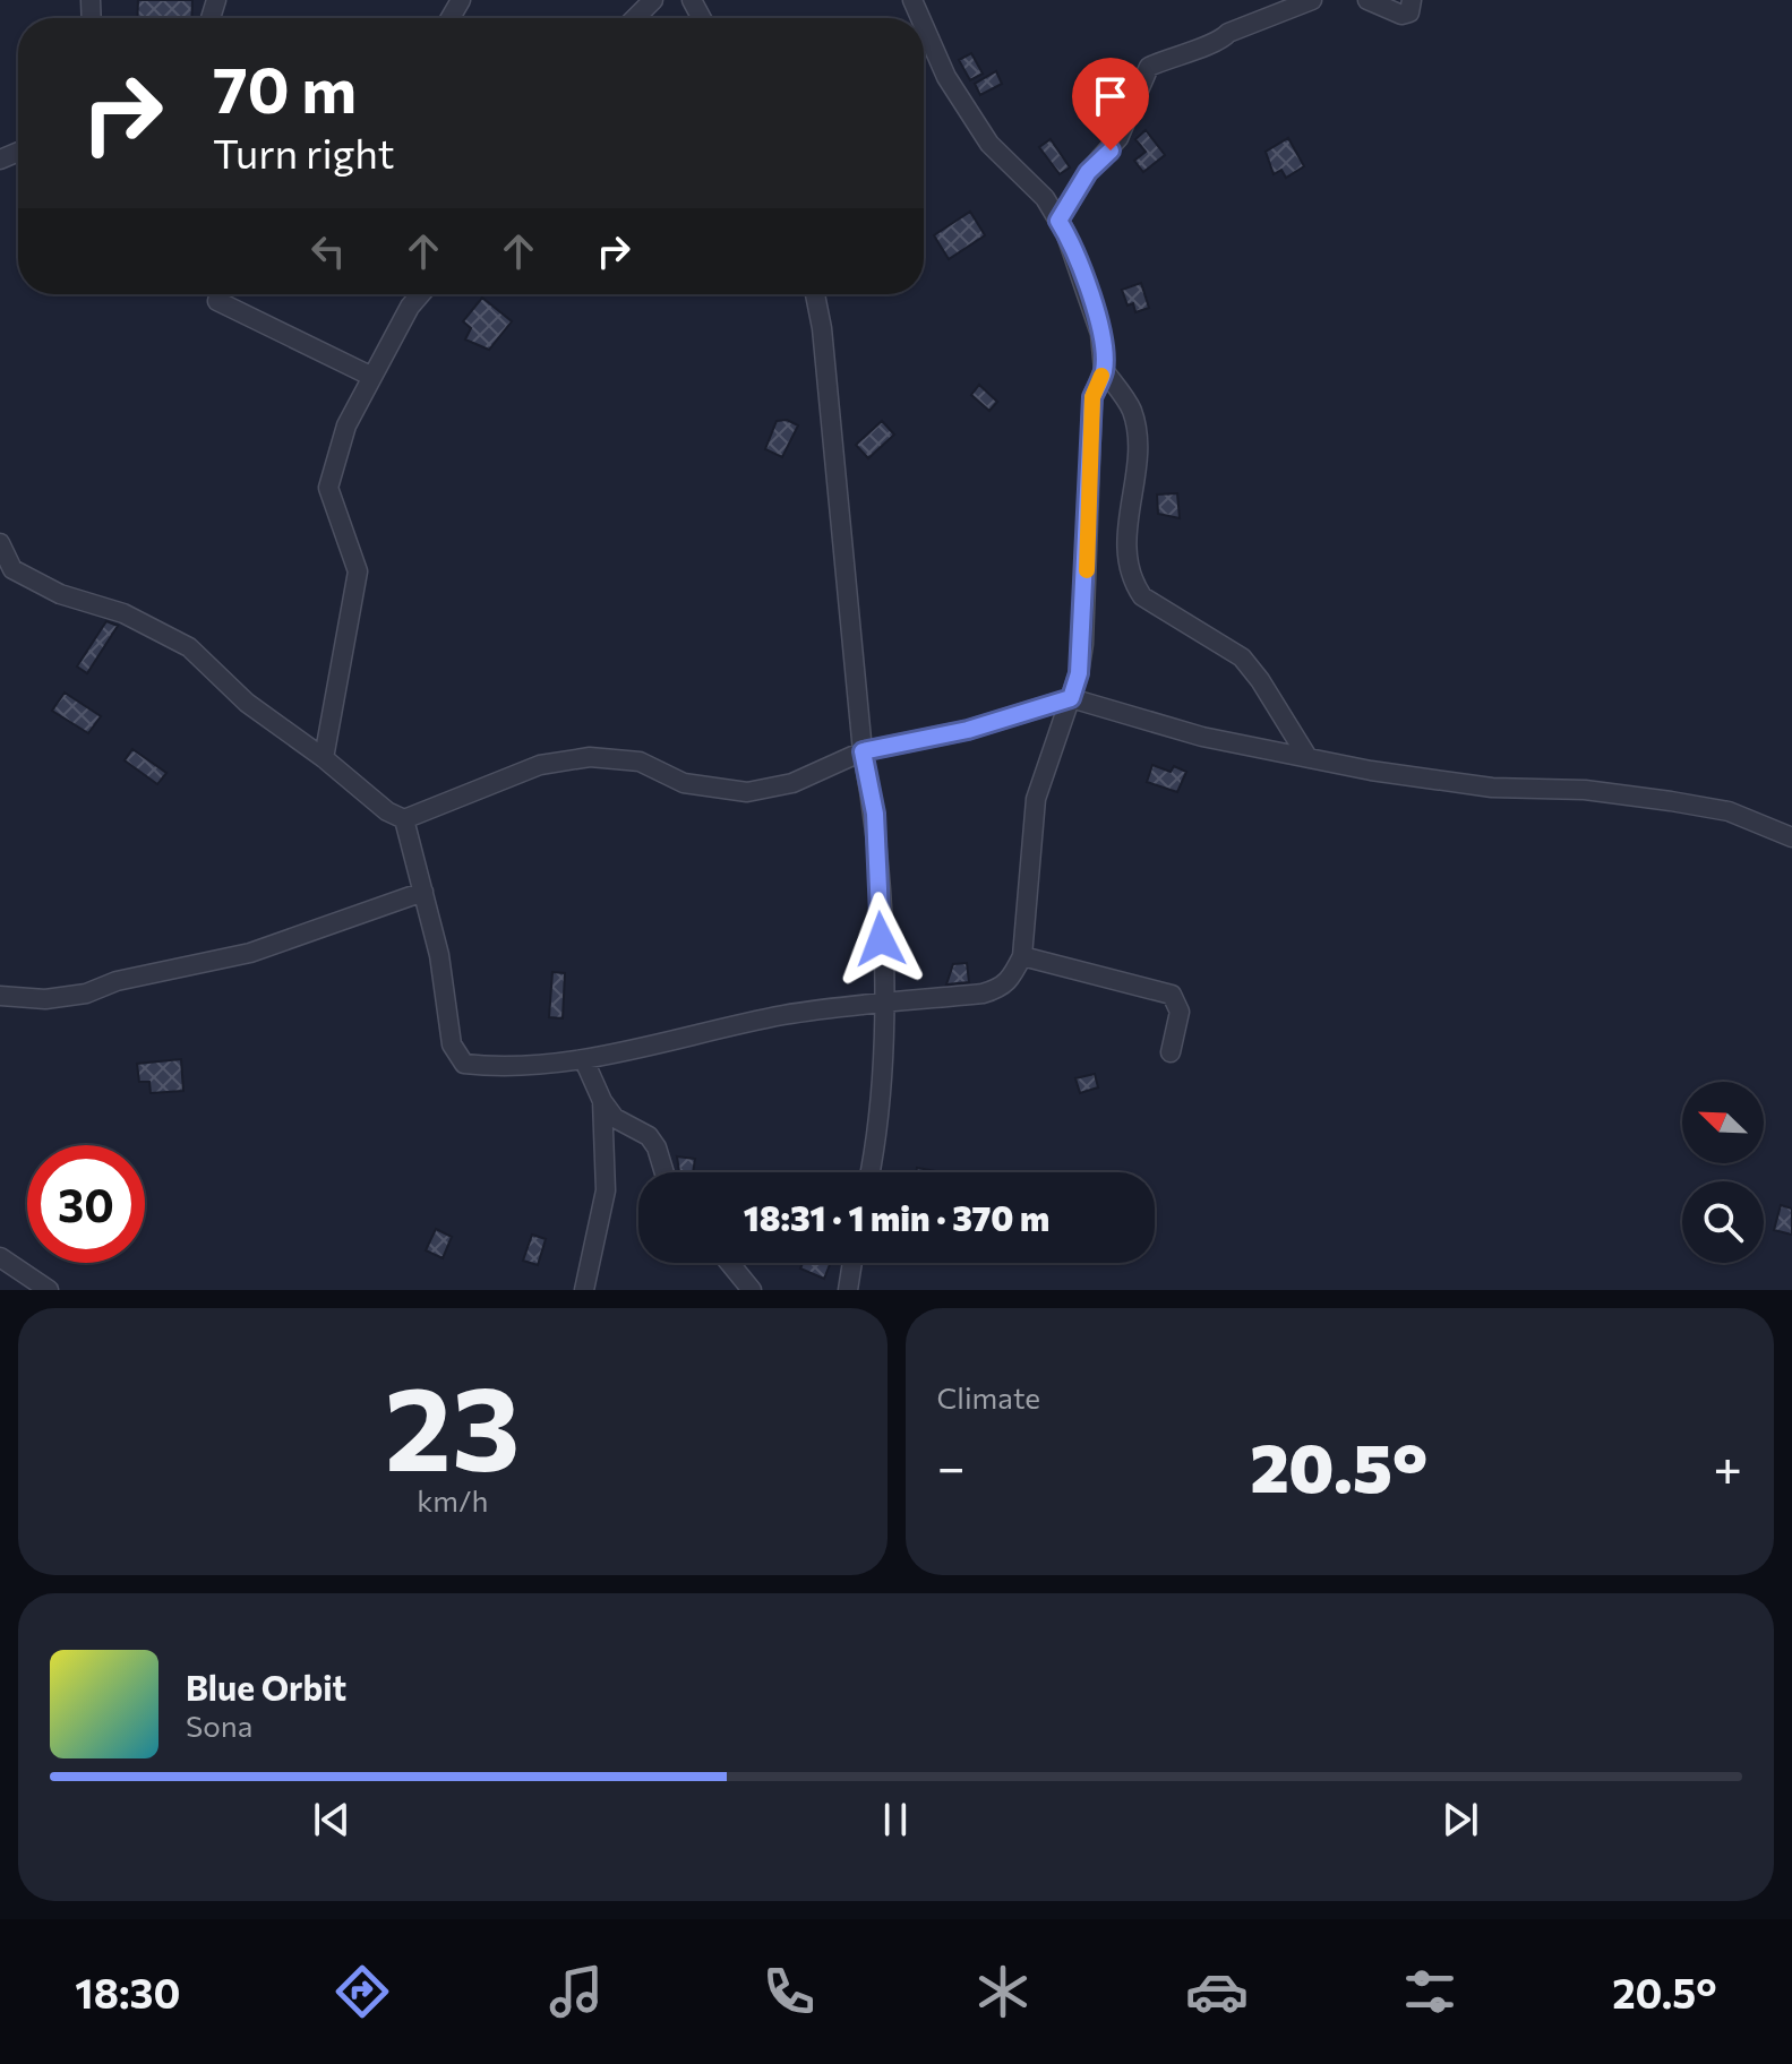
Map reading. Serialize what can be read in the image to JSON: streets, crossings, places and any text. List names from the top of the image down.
{
  "north": "top left",
  "page": {
    "turn": ["70 m", "Turn right"],
    "limit": "30",
    "trip": "18:31 · 1 min · 370 m",
    "tile": [
      ["23", "km/h"],
      "Climate"
    ],
    "heat": ["−", "20.5°", "+"],
    "song": ["Blue Orbit", "Sona"],
    "tabs": ["18:30", "20.5°"]
  }
}
